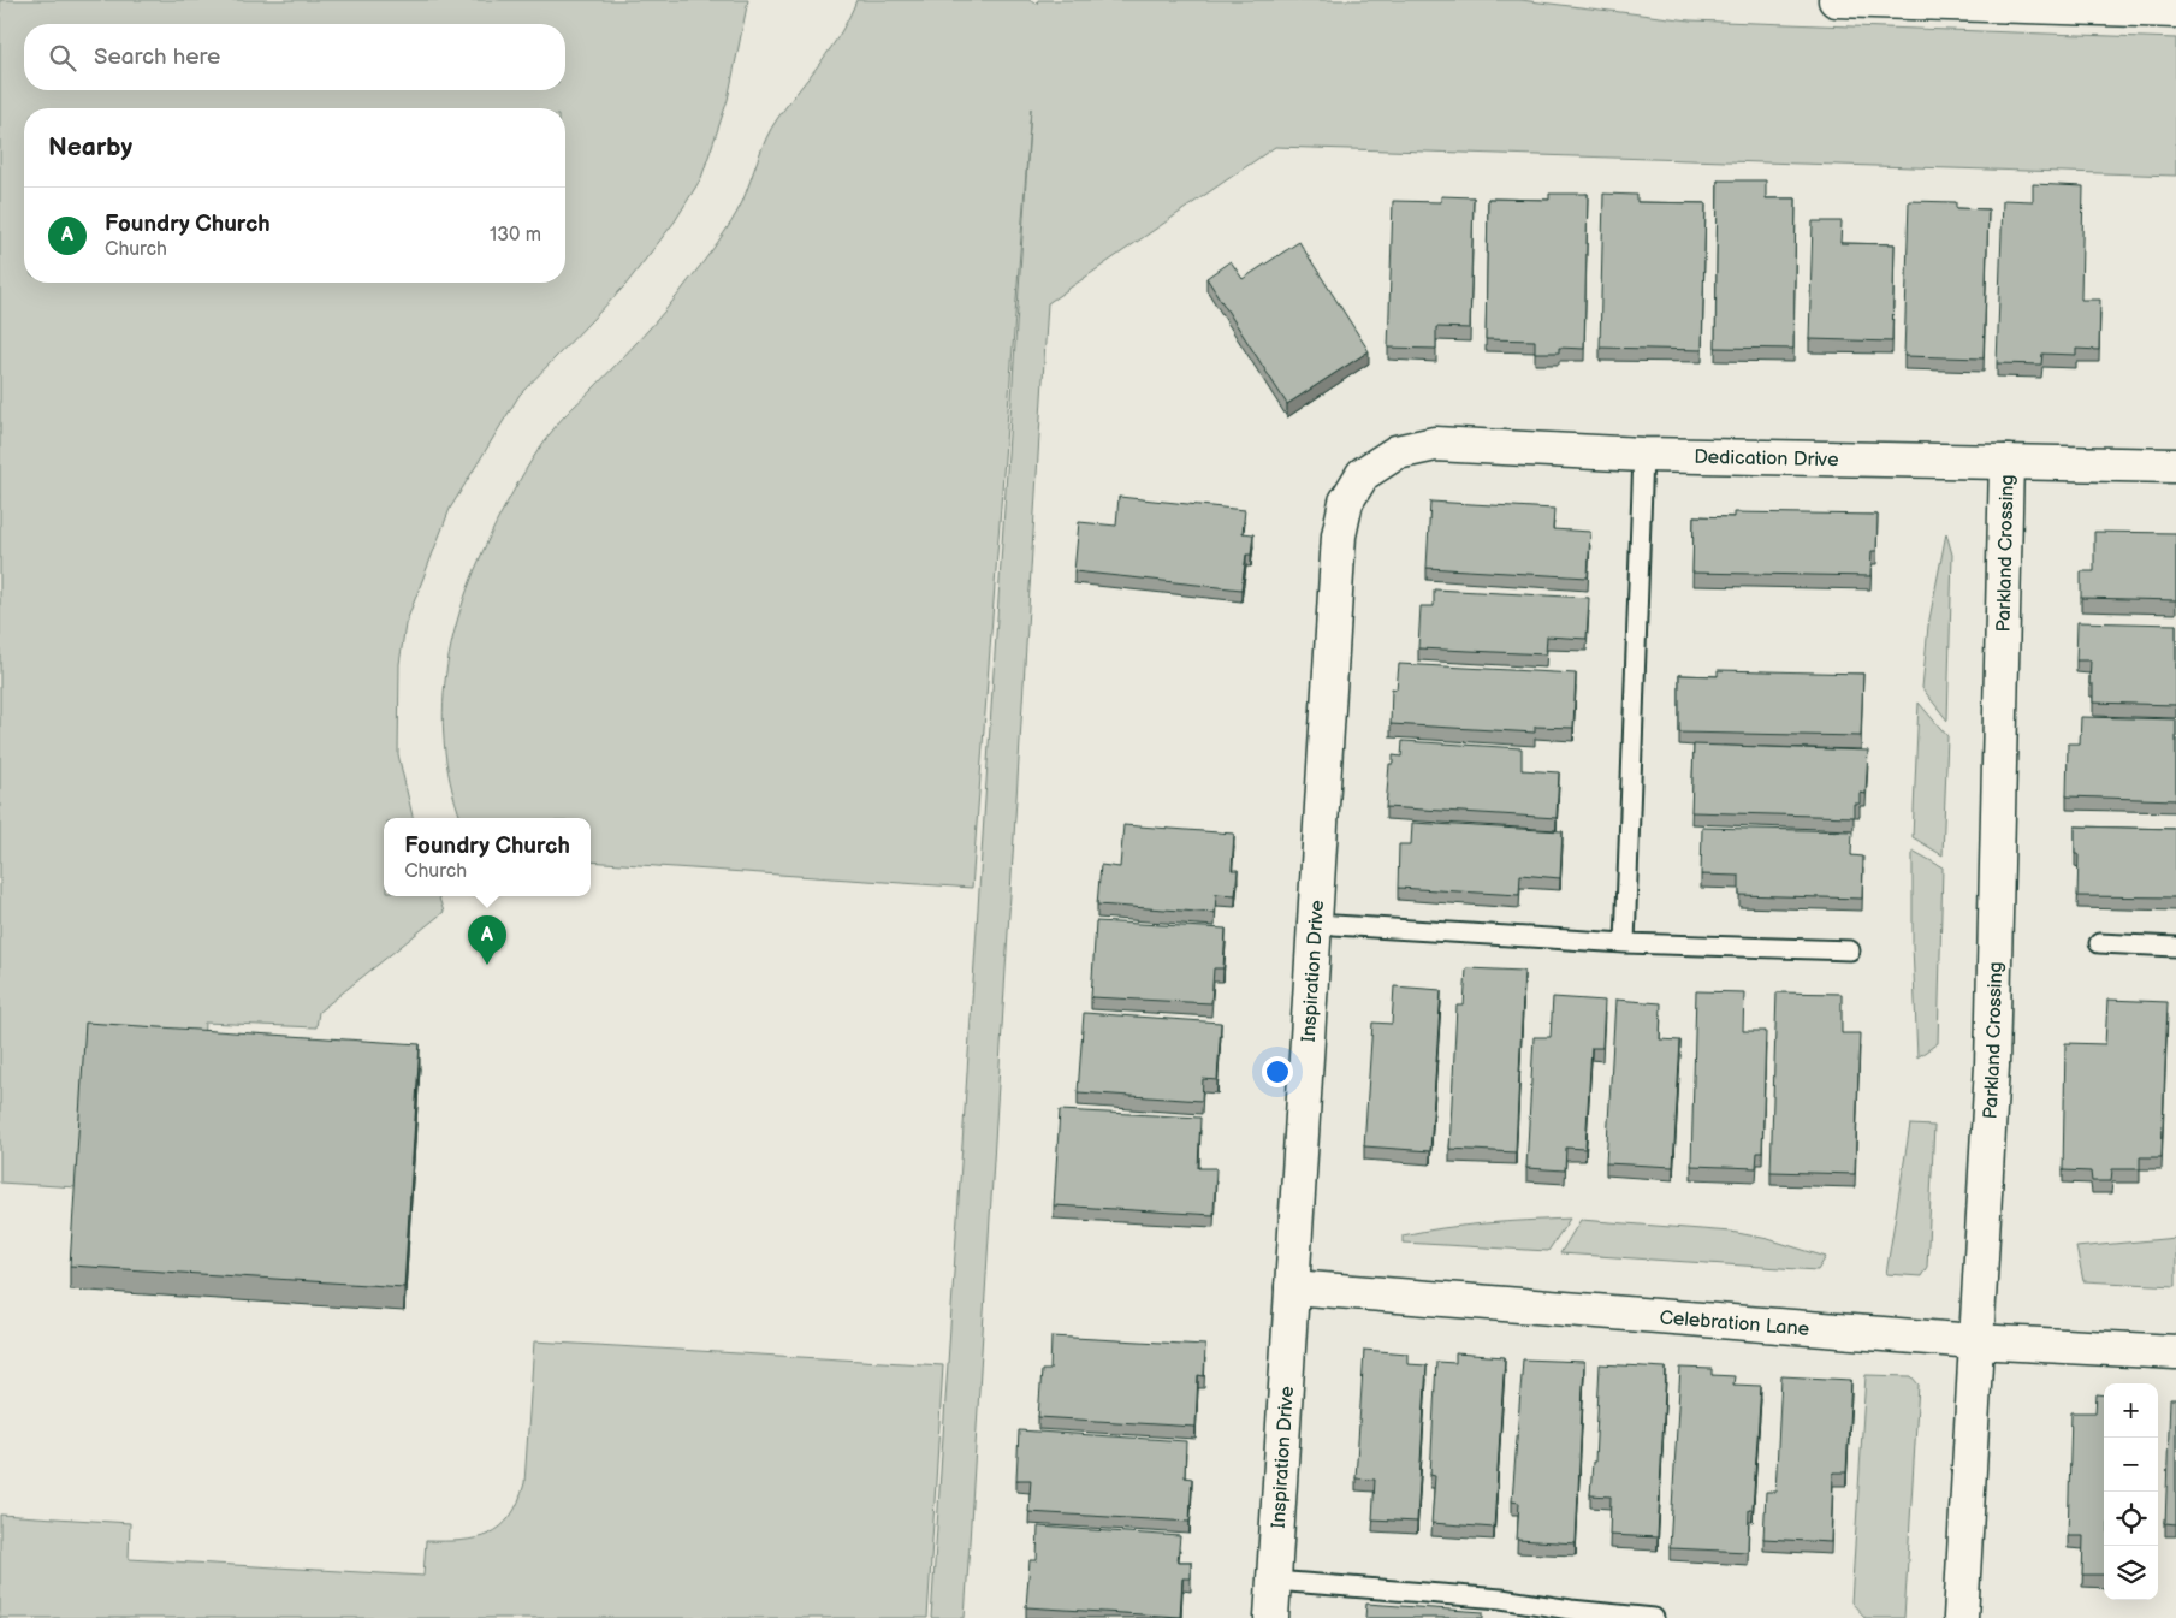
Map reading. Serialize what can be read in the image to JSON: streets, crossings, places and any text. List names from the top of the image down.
{
  "streets": {
    "street": [
      "Dedication Drive",
      "Parkland Crossing",
      "Inspiration Drive",
      "Celebration Lane"
    ]
  },
  "crossings": [
    ["Dedication Drive", "Parkland Crossing"],
    ["Dedication Drive", "Inspiration Drive"],
    ["Parkland Crossing", "Celebration Lane"],
    ["Inspiration Drive", "Celebration Lane"]
  ],
  "page": {
    "search": "Search here",
    "heading": "Nearby",
    "list": [
      {
        "mark": "A",
        "name": "Foundry Church",
        "note": "Church",
        "value": "130 m"
      }
    ],
    "popup": ["Foundry Church", "Church"],
    "pins": "A",
    "map_buttons": ["+", "−"]
  }
}
